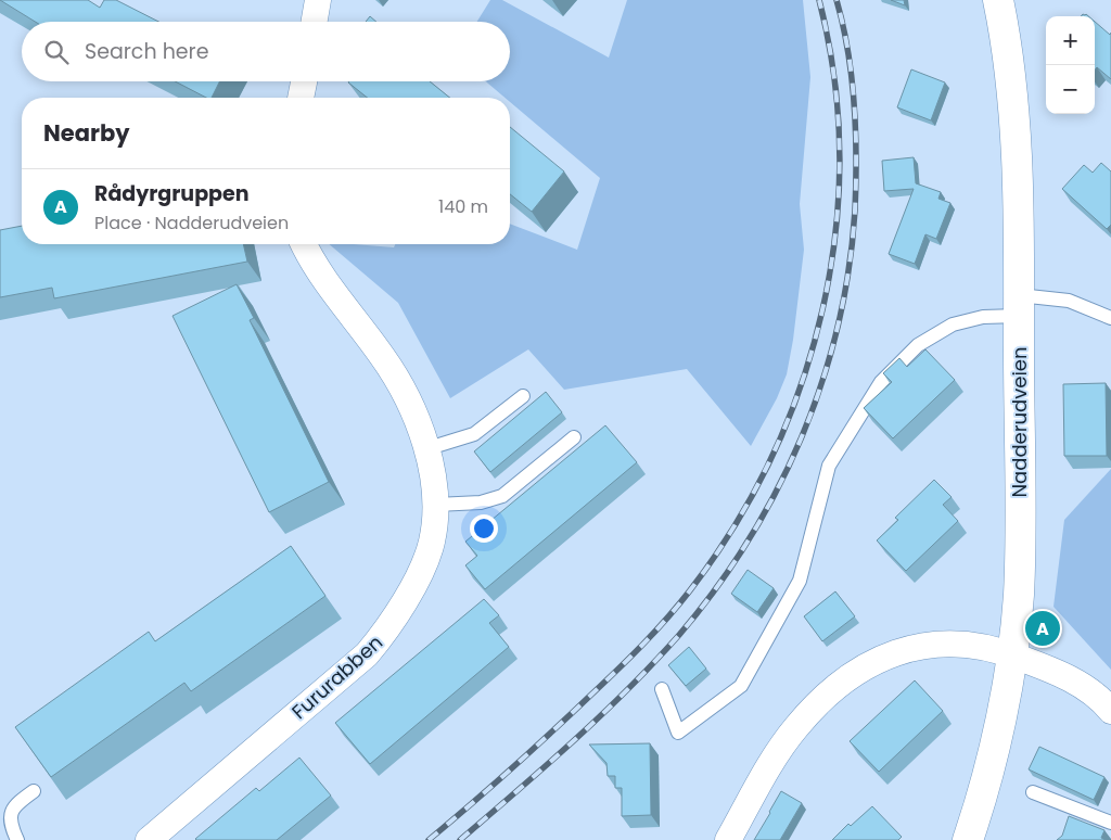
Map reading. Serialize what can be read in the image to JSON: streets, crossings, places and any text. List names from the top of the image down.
{
  "streets": {
    "main road": ["Nadderudveien"],
    "street": ["Fururabben"]
  },
  "page": {
    "map_buttons": ["+", "−"],
    "search": "Search here",
    "heading": "Nearby",
    "list": [
      {
        "mark": "A",
        "name": "Rådyrgruppen",
        "note": "Place · Nadderudveien",
        "value": "140 m"
      }
    ],
    "pins": "A"
  }
}
